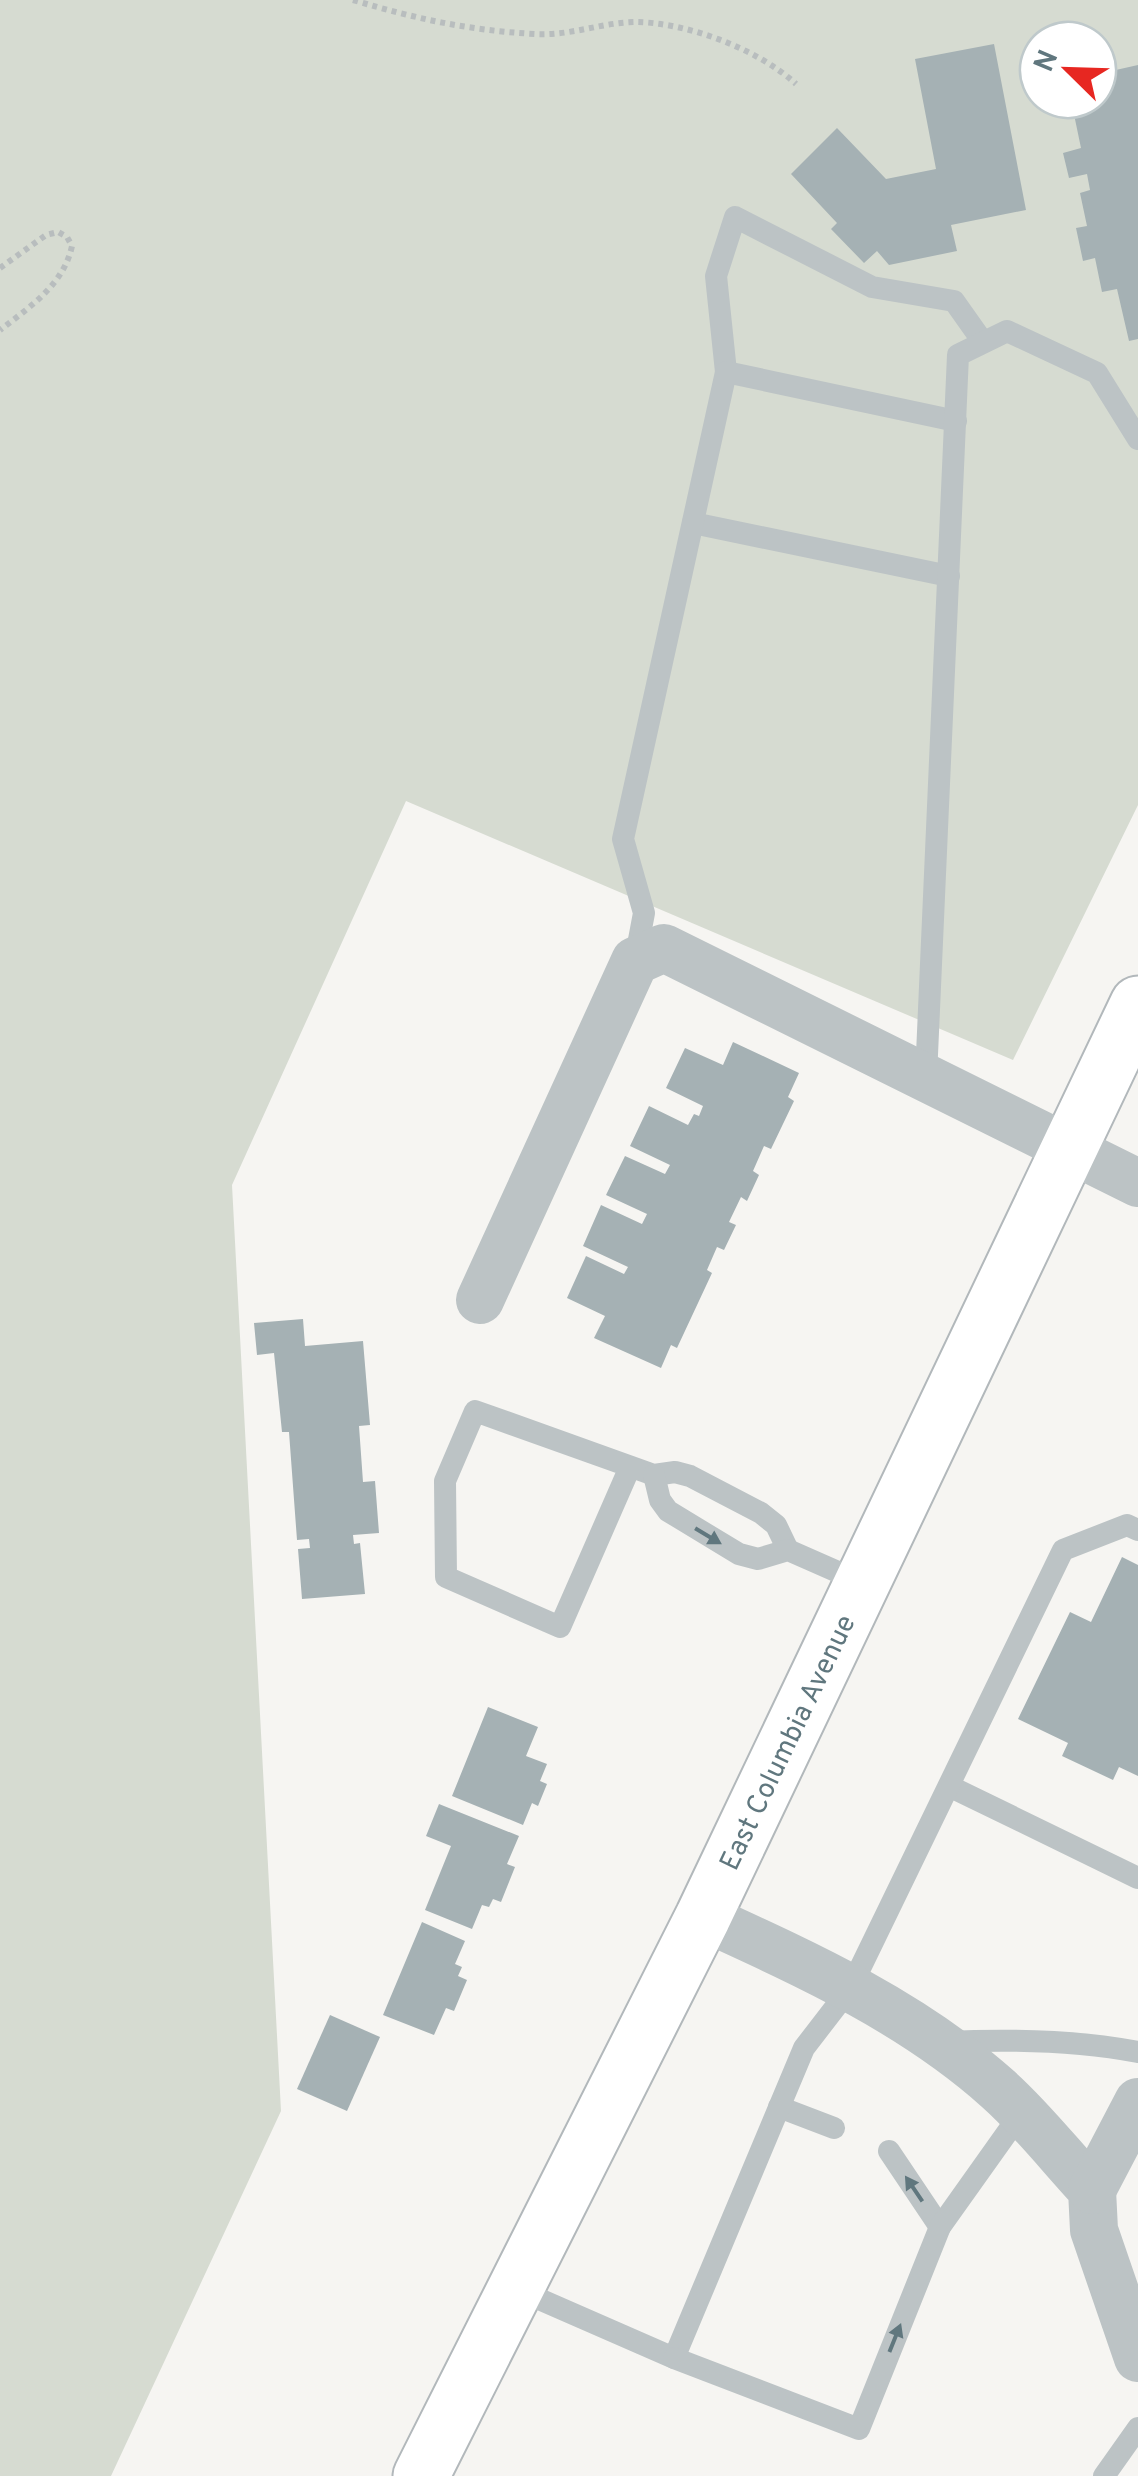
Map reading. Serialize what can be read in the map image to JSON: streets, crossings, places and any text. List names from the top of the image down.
{
  "streets": {
    "main road": ["East Columbia Avenue"]
  },
  "north": "top left"
}
